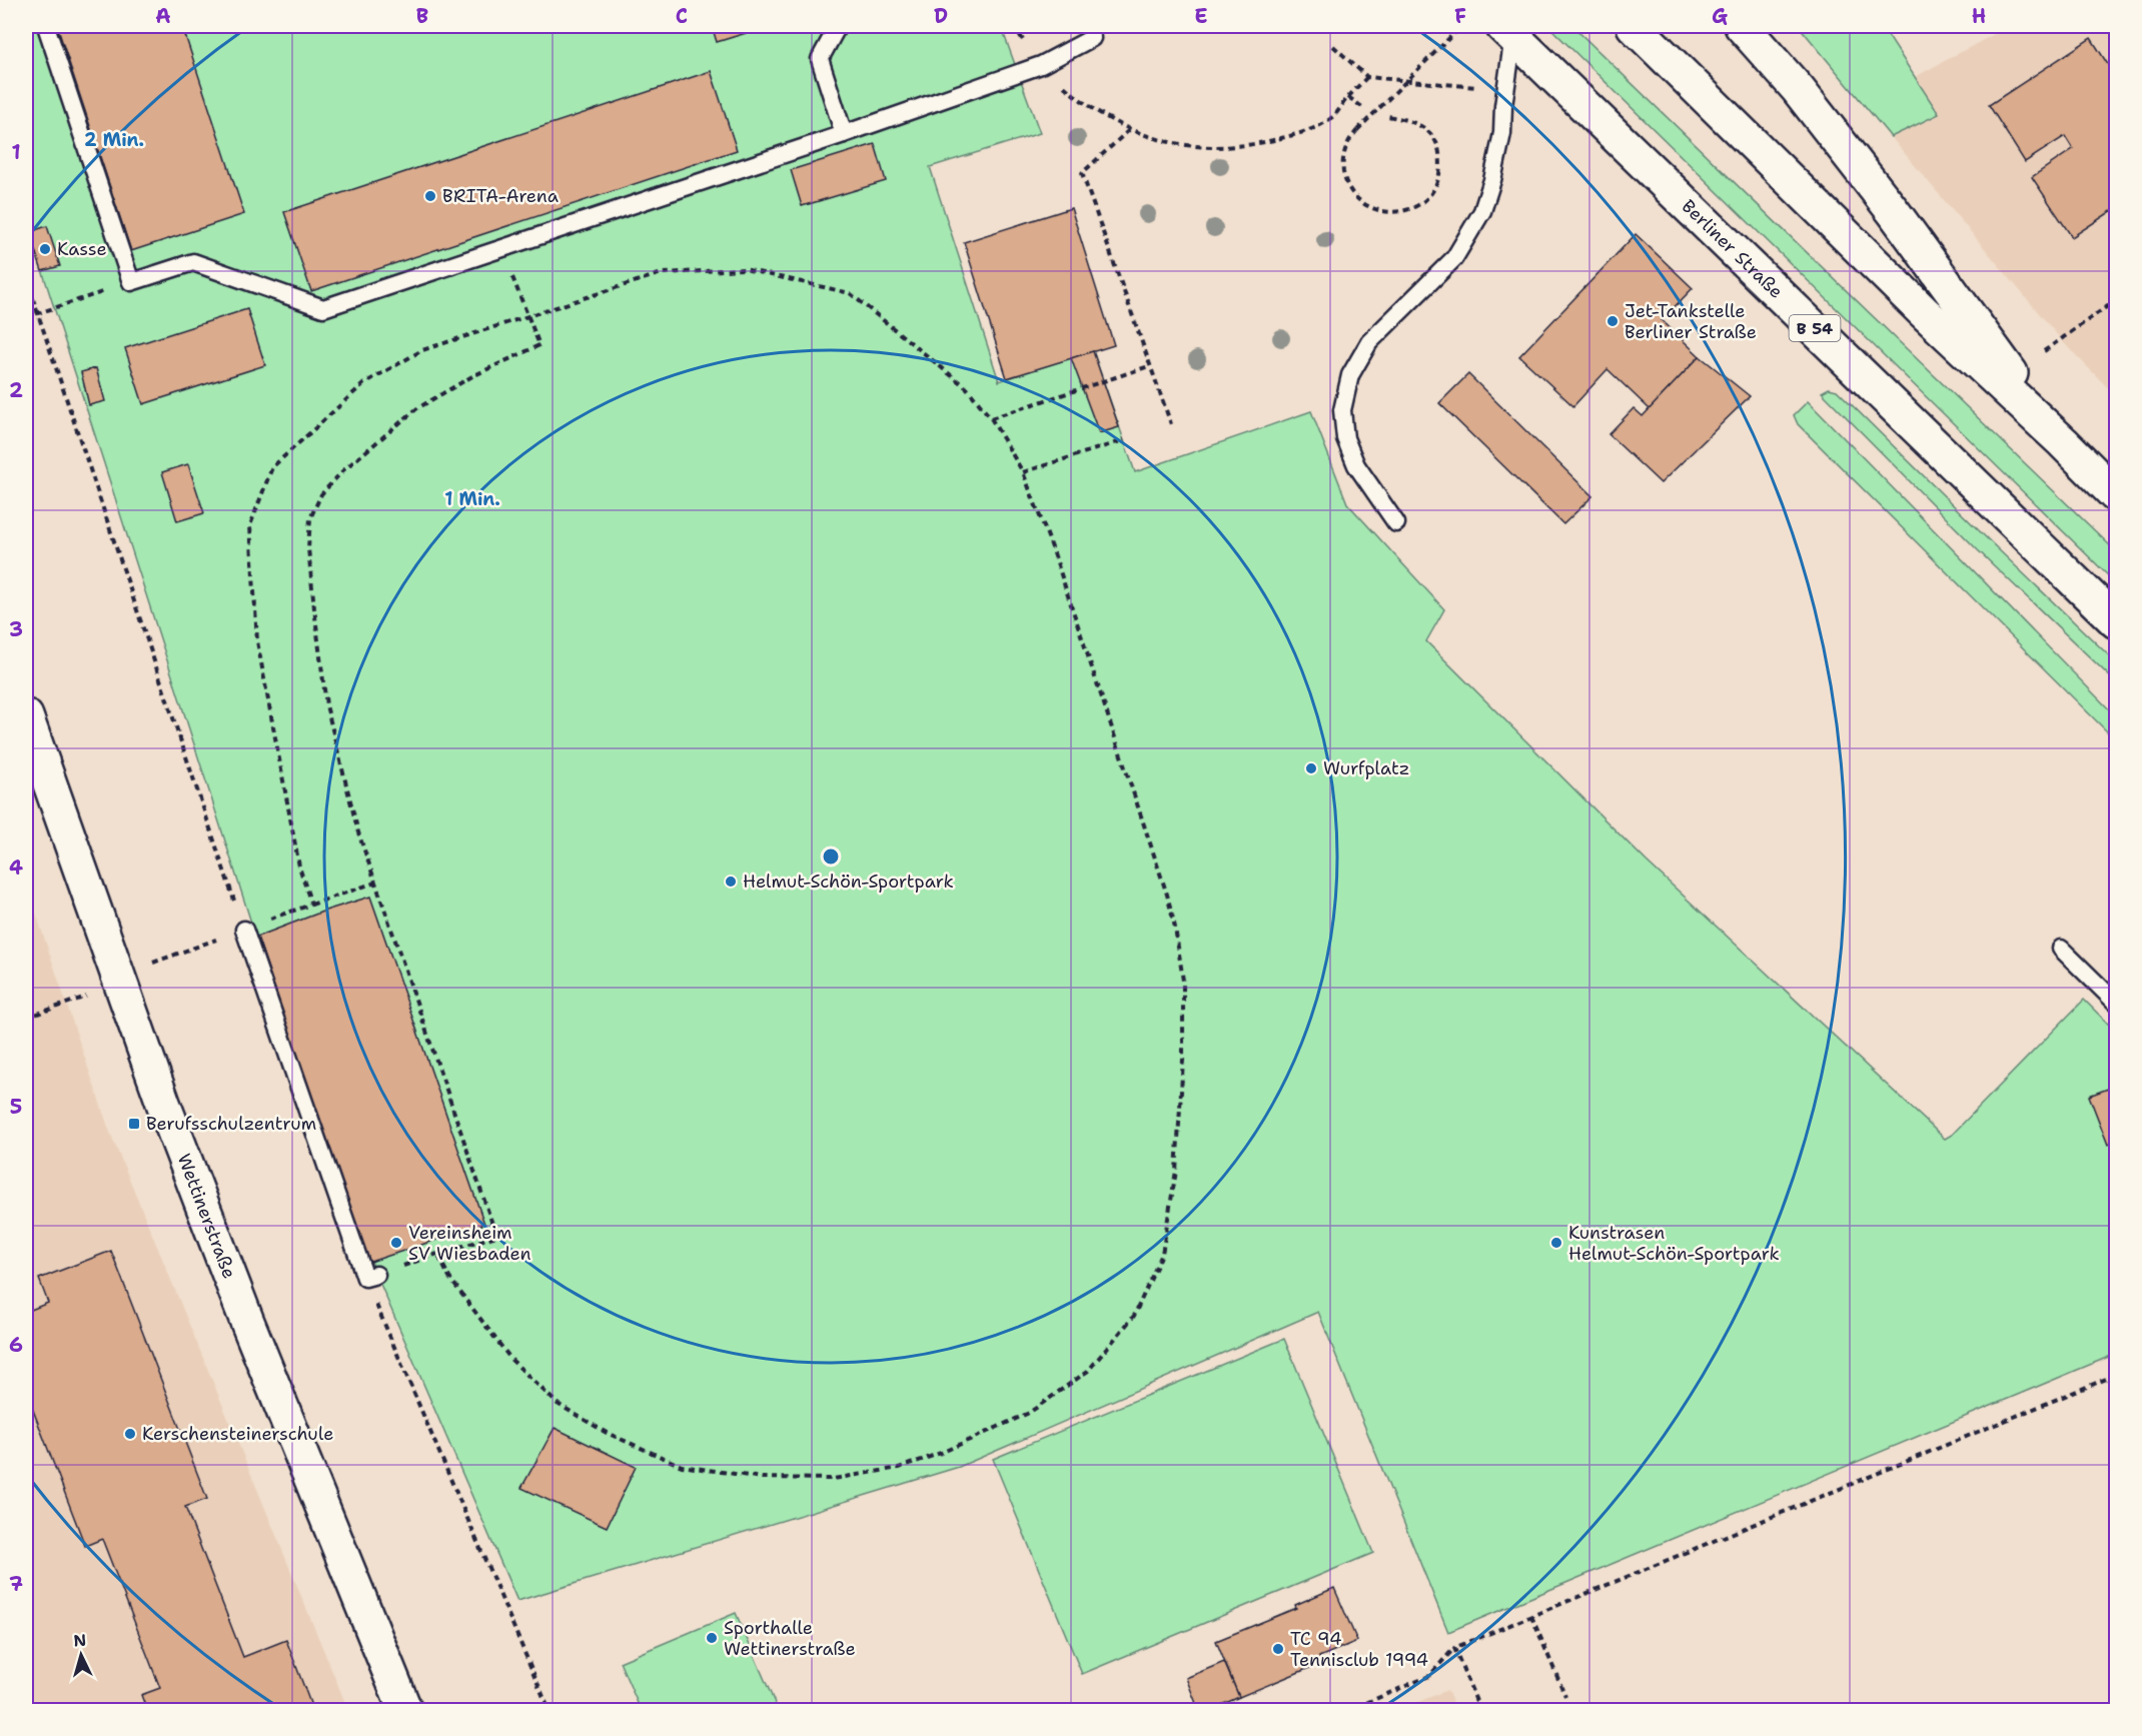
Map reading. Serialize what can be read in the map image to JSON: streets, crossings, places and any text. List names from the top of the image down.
{
  "streets": {
    "main road": ["Berliner Straße", "B 54", "Wettinerstraße"]
  },
  "places": {
    "other": [
      "BRITA-Arena",
      "Kasse",
      "Jet-Tankstelle Berliner Straße",
      "Wurfplatz",
      "Helmut-Schön-Sportpark",
      "Vereinsheim SV Wiesbaden",
      "Kunstrasen Helmut-Schön-Sportpark",
      "Kerschensteinerschule",
      "Sporthalle Wettinerstraße",
      "TC 94 Tennisclub 1994"
    ],
    "transit": ["Berufsschulzentrum"]
  },
  "north": "top",
  "grid": {
    "columns": [
      "A",
      "B",
      "C",
      "D",
      "E",
      "F",
      "G",
      "H"
    ],
    "rows": [
      "1",
      "2",
      "3",
      "4",
      "5",
      "6",
      "7"
    ]
  },
  "rings": ["2 Min.", "1 Min."]
}
